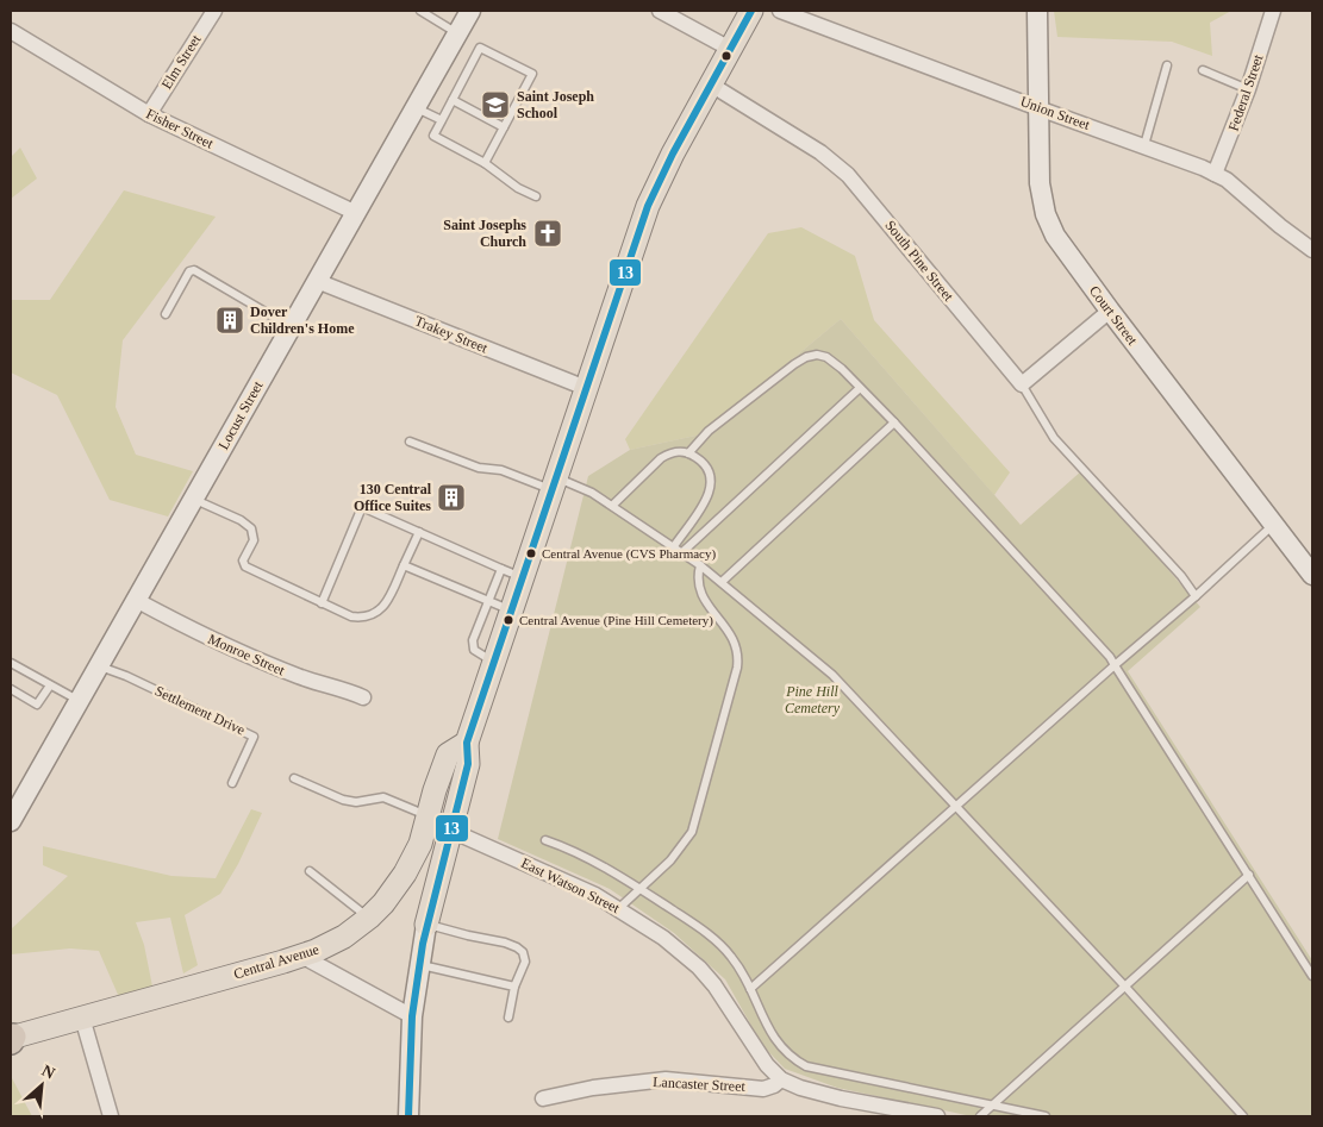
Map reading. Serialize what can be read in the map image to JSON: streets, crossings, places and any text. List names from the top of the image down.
{
  "streets": {
    "main road": ["Central Avenue"],
    "street": [
      "Elm Street",
      "Federal Street",
      "Union Street",
      "Fisher Street",
      "South Pine Street",
      "Court Street",
      "Trakey Street",
      "Locust Street",
      "Monroe Street",
      "East Watson Street",
      "Lancaster Street"
    ],
    "lane": ["Settlement Drive"]
  },
  "crossings": [
    ["Elm Street", "Fisher Street"],
    ["Federal Street", "Union Street"],
    ["Union Street", "Court Street"],
    ["Fisher Street", "Locust Street"],
    ["South Pine Street", "Central Avenue"],
    ["Trakey Street", "Locust Street"],
    ["Trakey Street", "Central Avenue"],
    ["Locust Street", "Monroe Street"],
    ["Locust Street", "Settlement Drive"],
    ["East Watson Street", "Lancaster Street"]
  ],
  "parks": ["Pine Hill Cemetery"],
  "places": {
    "school or university": ["Saint Joseph School"],
    "church": ["Saint Josephs Church"],
    "building": ["Dover Children's Home", "130 Central Office Suites"],
    "other": ["Central Avenue (CVS Pharmacy)", "Central Avenue (Pine Hill Cemetery)"]
  },
  "lines": ["transit line 13"],
  "north": "top right"
}
